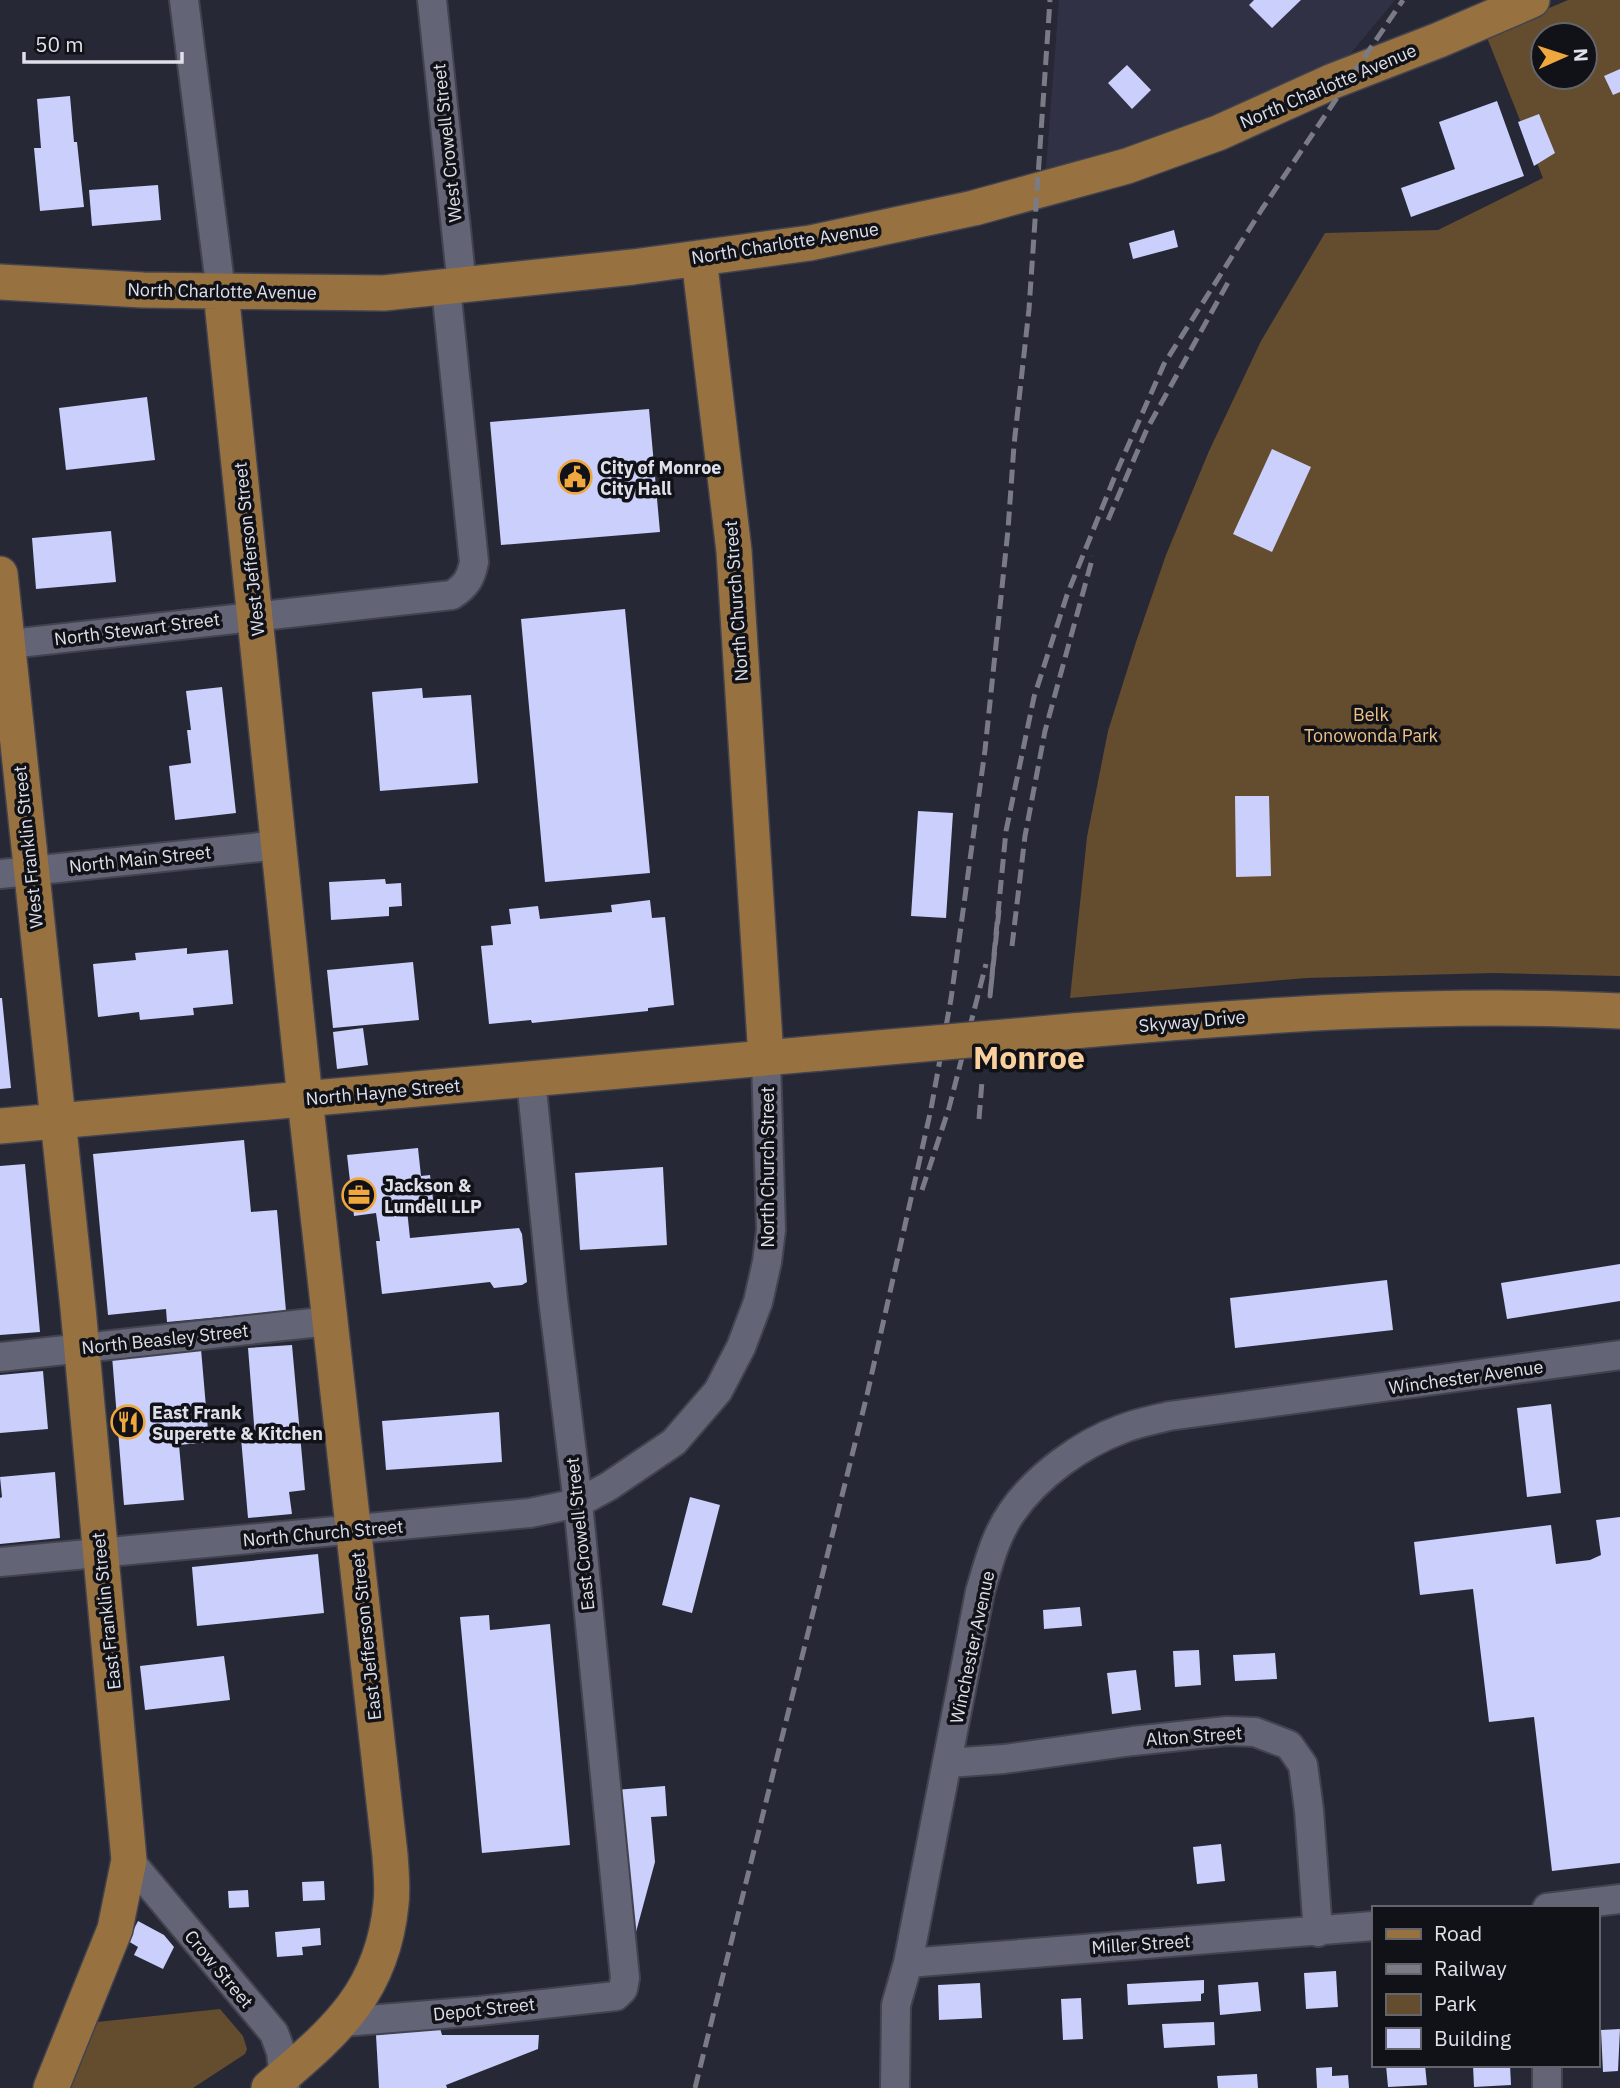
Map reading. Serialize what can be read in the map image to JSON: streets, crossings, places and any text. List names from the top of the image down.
{
  "streets": {
    "main road": [
      "North Charlotte Avenue",
      "West Jefferson Street",
      "North Church Street",
      "West Franklin Street",
      "Skyway Drive",
      "North Hayne Street",
      "East Franklin Street",
      "East Jefferson Street"
    ],
    "street": [
      "West Crowell Street",
      "North Stewart Street",
      "North Main Street",
      "North Beasley Street",
      "Winchester Avenue",
      "East Crowell Street",
      "Alton Street",
      "Miller Street",
      "Crow Street",
      "Depot Street"
    ]
  },
  "crossings": [
    ["North Charlotte Avenue", "West Crowell Street"],
    ["North Charlotte Avenue", "West Jefferson Street"],
    ["North Charlotte Avenue", "North Church Street"],
    ["West Crowell Street", "North Stewart Street"],
    ["West Jefferson Street", "North Stewart Street"],
    ["West Jefferson Street", "North Main Street"],
    ["West Jefferson Street", "North Hayne Street"],
    ["West Jefferson Street", "East Jefferson Street"],
    ["North Church Street", "Skyway Drive"],
    ["North Church Street", "North Hayne Street"],
    ["North Church Street", "East Crowell Street"],
    ["North Church Street", "East Franklin Street"],
    ["North Church Street", "East Jefferson Street"],
    ["North Stewart Street", "West Franklin Street"],
    ["West Franklin Street", "North Main Street"],
    ["West Franklin Street", "North Hayne Street"],
    ["West Franklin Street", "East Franklin Street"],
    ["Skyway Drive", "North Hayne Street"],
    ["North Hayne Street", "East Crowell Street"],
    ["North Hayne Street", "East Franklin Street"],
    ["North Hayne Street", "East Jefferson Street"],
    ["North Beasley Street", "East Franklin Street"],
    ["North Beasley Street", "East Jefferson Street"],
    ["Winchester Avenue", "Alton Street"],
    ["Winchester Avenue", "Miller Street"],
    ["East Crowell Street", "Depot Street"],
    ["East Franklin Street", "Crow Street"],
    ["East Jefferson Street", "Crow Street"],
    ["East Jefferson Street", "Depot Street"],
    ["Alton Street", "Miller Street"]
  ],
  "districts": ["Monroe"],
  "parks": ["Belk Tonowonda Park"],
  "places": {
    "public building": ["City of Monroe City Hall"],
    "office": ["Jackson & Lundell LLP"],
    "restaurant": ["East Frank Superette & Kitchen"]
  },
  "legend": [
    "Road",
    "Railway",
    "Park",
    "Building"
  ],
  "scale_bar": "50 m",
  "north": "right"
}
